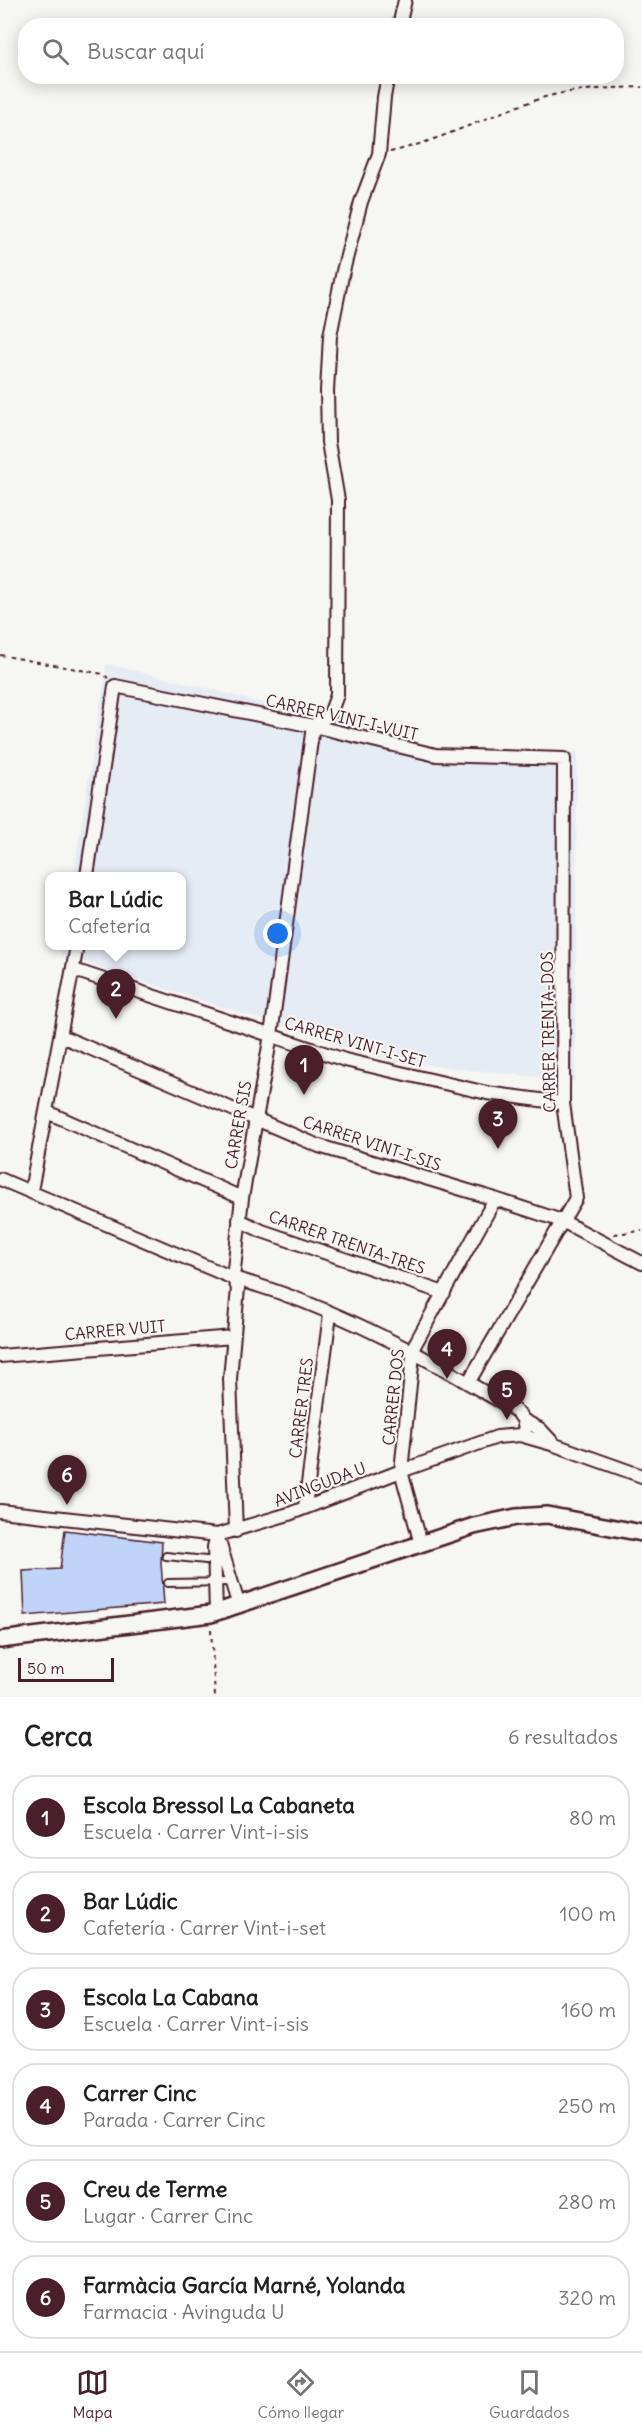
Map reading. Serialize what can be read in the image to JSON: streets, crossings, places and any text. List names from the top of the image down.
{
  "streets": {
    "street": [
      "CARRER VINT-I-VUIT",
      "CARRER TRENTA-DOS",
      "CARRER VINT-I-SET",
      "CARRER SIS",
      "CARRER VINT-I-SIS",
      "CARRER TRENTA-TRES",
      "CARRER VUIT",
      "CARRER DOS",
      "CARRER TRES",
      "AVINGUDA U"
    ]
  },
  "crossings": [
    ["CARRER VINT-I-VUIT", "CARRER TRENTA-DOS"],
    ["CARRER VINT-I-VUIT", "CARRER SIS"],
    ["CARRER TRENTA-DOS", "CARRER VINT-I-SET"],
    ["CARRER TRENTA-DOS", "CARRER VINT-I-SIS"],
    ["CARRER VINT-I-SET", "CARRER SIS"],
    ["CARRER SIS", "CARRER VINT-I-SIS"],
    ["CARRER SIS", "CARRER TRENTA-TRES"],
    ["CARRER SIS", "CARRER VUIT"],
    ["CARRER SIS", "AVINGUDA U"],
    ["CARRER VINT-I-SIS", "CARRER DOS"],
    ["CARRER TRENTA-TRES", "CARRER DOS"],
    ["CARRER DOS", "AVINGUDA U"],
    ["CARRER TRES", "AVINGUDA U"]
  ],
  "scale_bar": "50 m",
  "page": {
    "search": "Buscar aquí",
    "popup": ["Bar Lúdic", "Cafetería"],
    "pins": [
      "2",
      "1",
      "3",
      "4",
      "5",
      "6"
    ],
    "scale": "50 m",
    "heading": ["Cerca", "6 resultados"],
    "list": [
      {
        "mark": "1",
        "name": "Escola Bressol La Cabaneta",
        "note": "Escuela · Carrer Vint-i-sis",
        "value": "80 m"
      },
      {
        "mark": "2",
        "name": "Bar Lúdic",
        "note": "Cafetería · Carrer Vint-i-set",
        "value": "100 m"
      },
      {
        "mark": "3",
        "name": "Escola La Cabana",
        "note": "Escuela · Carrer Vint-i-sis",
        "value": "160 m"
      },
      {
        "mark": "4",
        "name": "Carrer Cinc",
        "note": "Parada · Carrer Cinc",
        "value": "250 m"
      },
      {
        "mark": "5",
        "name": "Creu de Terme",
        "note": "Lugar · Carrer Cinc",
        "value": "280 m"
      },
      {
        "mark": "6",
        "name": "Farmàcia García Marné, Yolanda",
        "note": "Farmacia · Avinguda U",
        "value": "320 m"
      }
    ],
    "nav": ["Mapa", "Cómo llegar", "Guardados"]
  }
}
